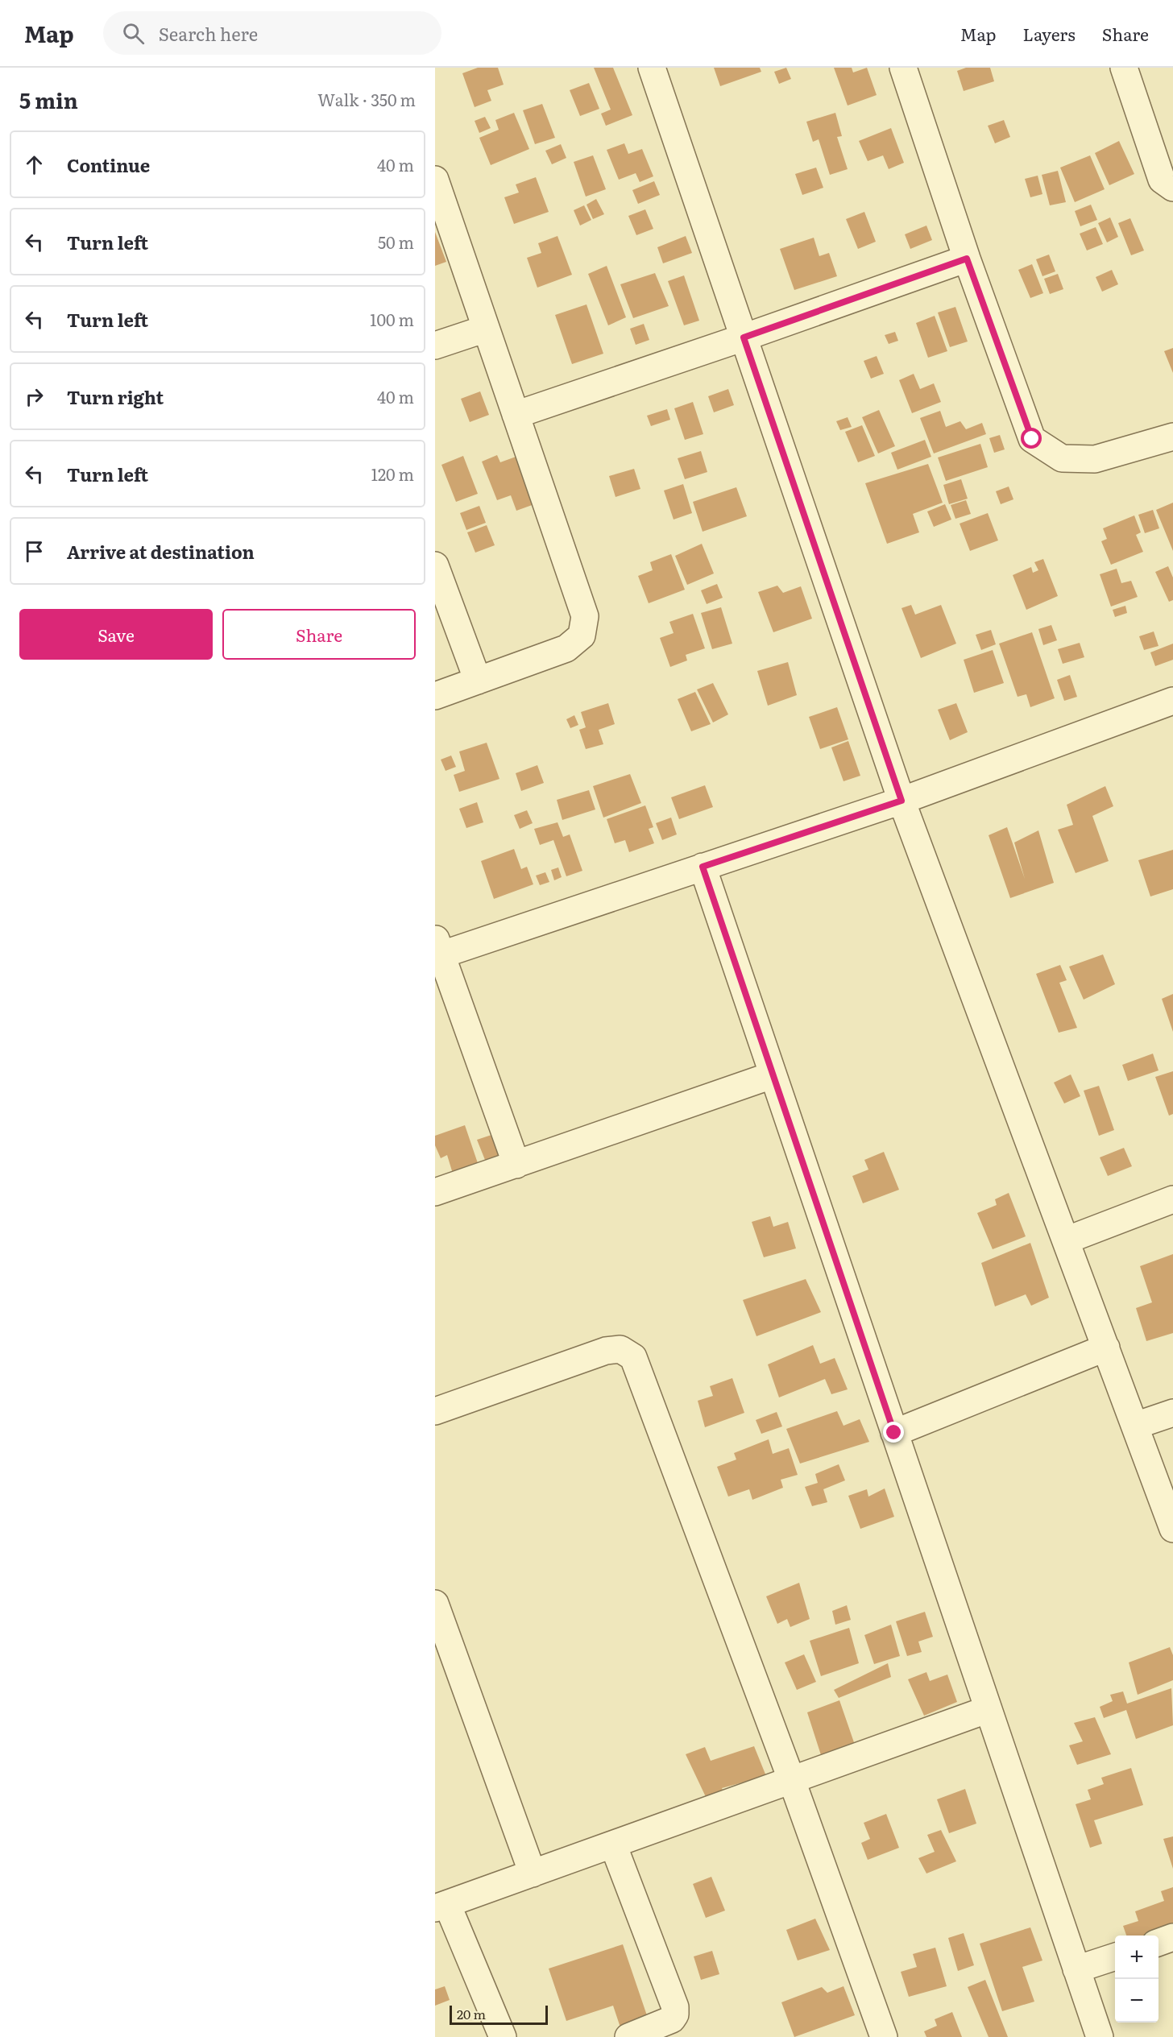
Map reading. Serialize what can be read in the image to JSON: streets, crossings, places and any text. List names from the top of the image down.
{
  "scale_bar": "20 m",
  "page": {
    "header": "Map",
    "search": "Search here",
    "nav": ["Map", "Layers", "Share"],
    "heading": ["5 min", "Walk · 350 m"],
    "list": [
      ["Continue", "40 m"],
      ["Turn left", "50 m"],
      ["Turn left", "100 m"],
      ["Turn right", "40 m"],
      ["Turn left", "120 m"],
      "Arrive at destination"
    ],
    "buttons": ["Save", "Share"],
    "map_buttons": ["+", "−"],
    "scale": "20 m"
  }
}
